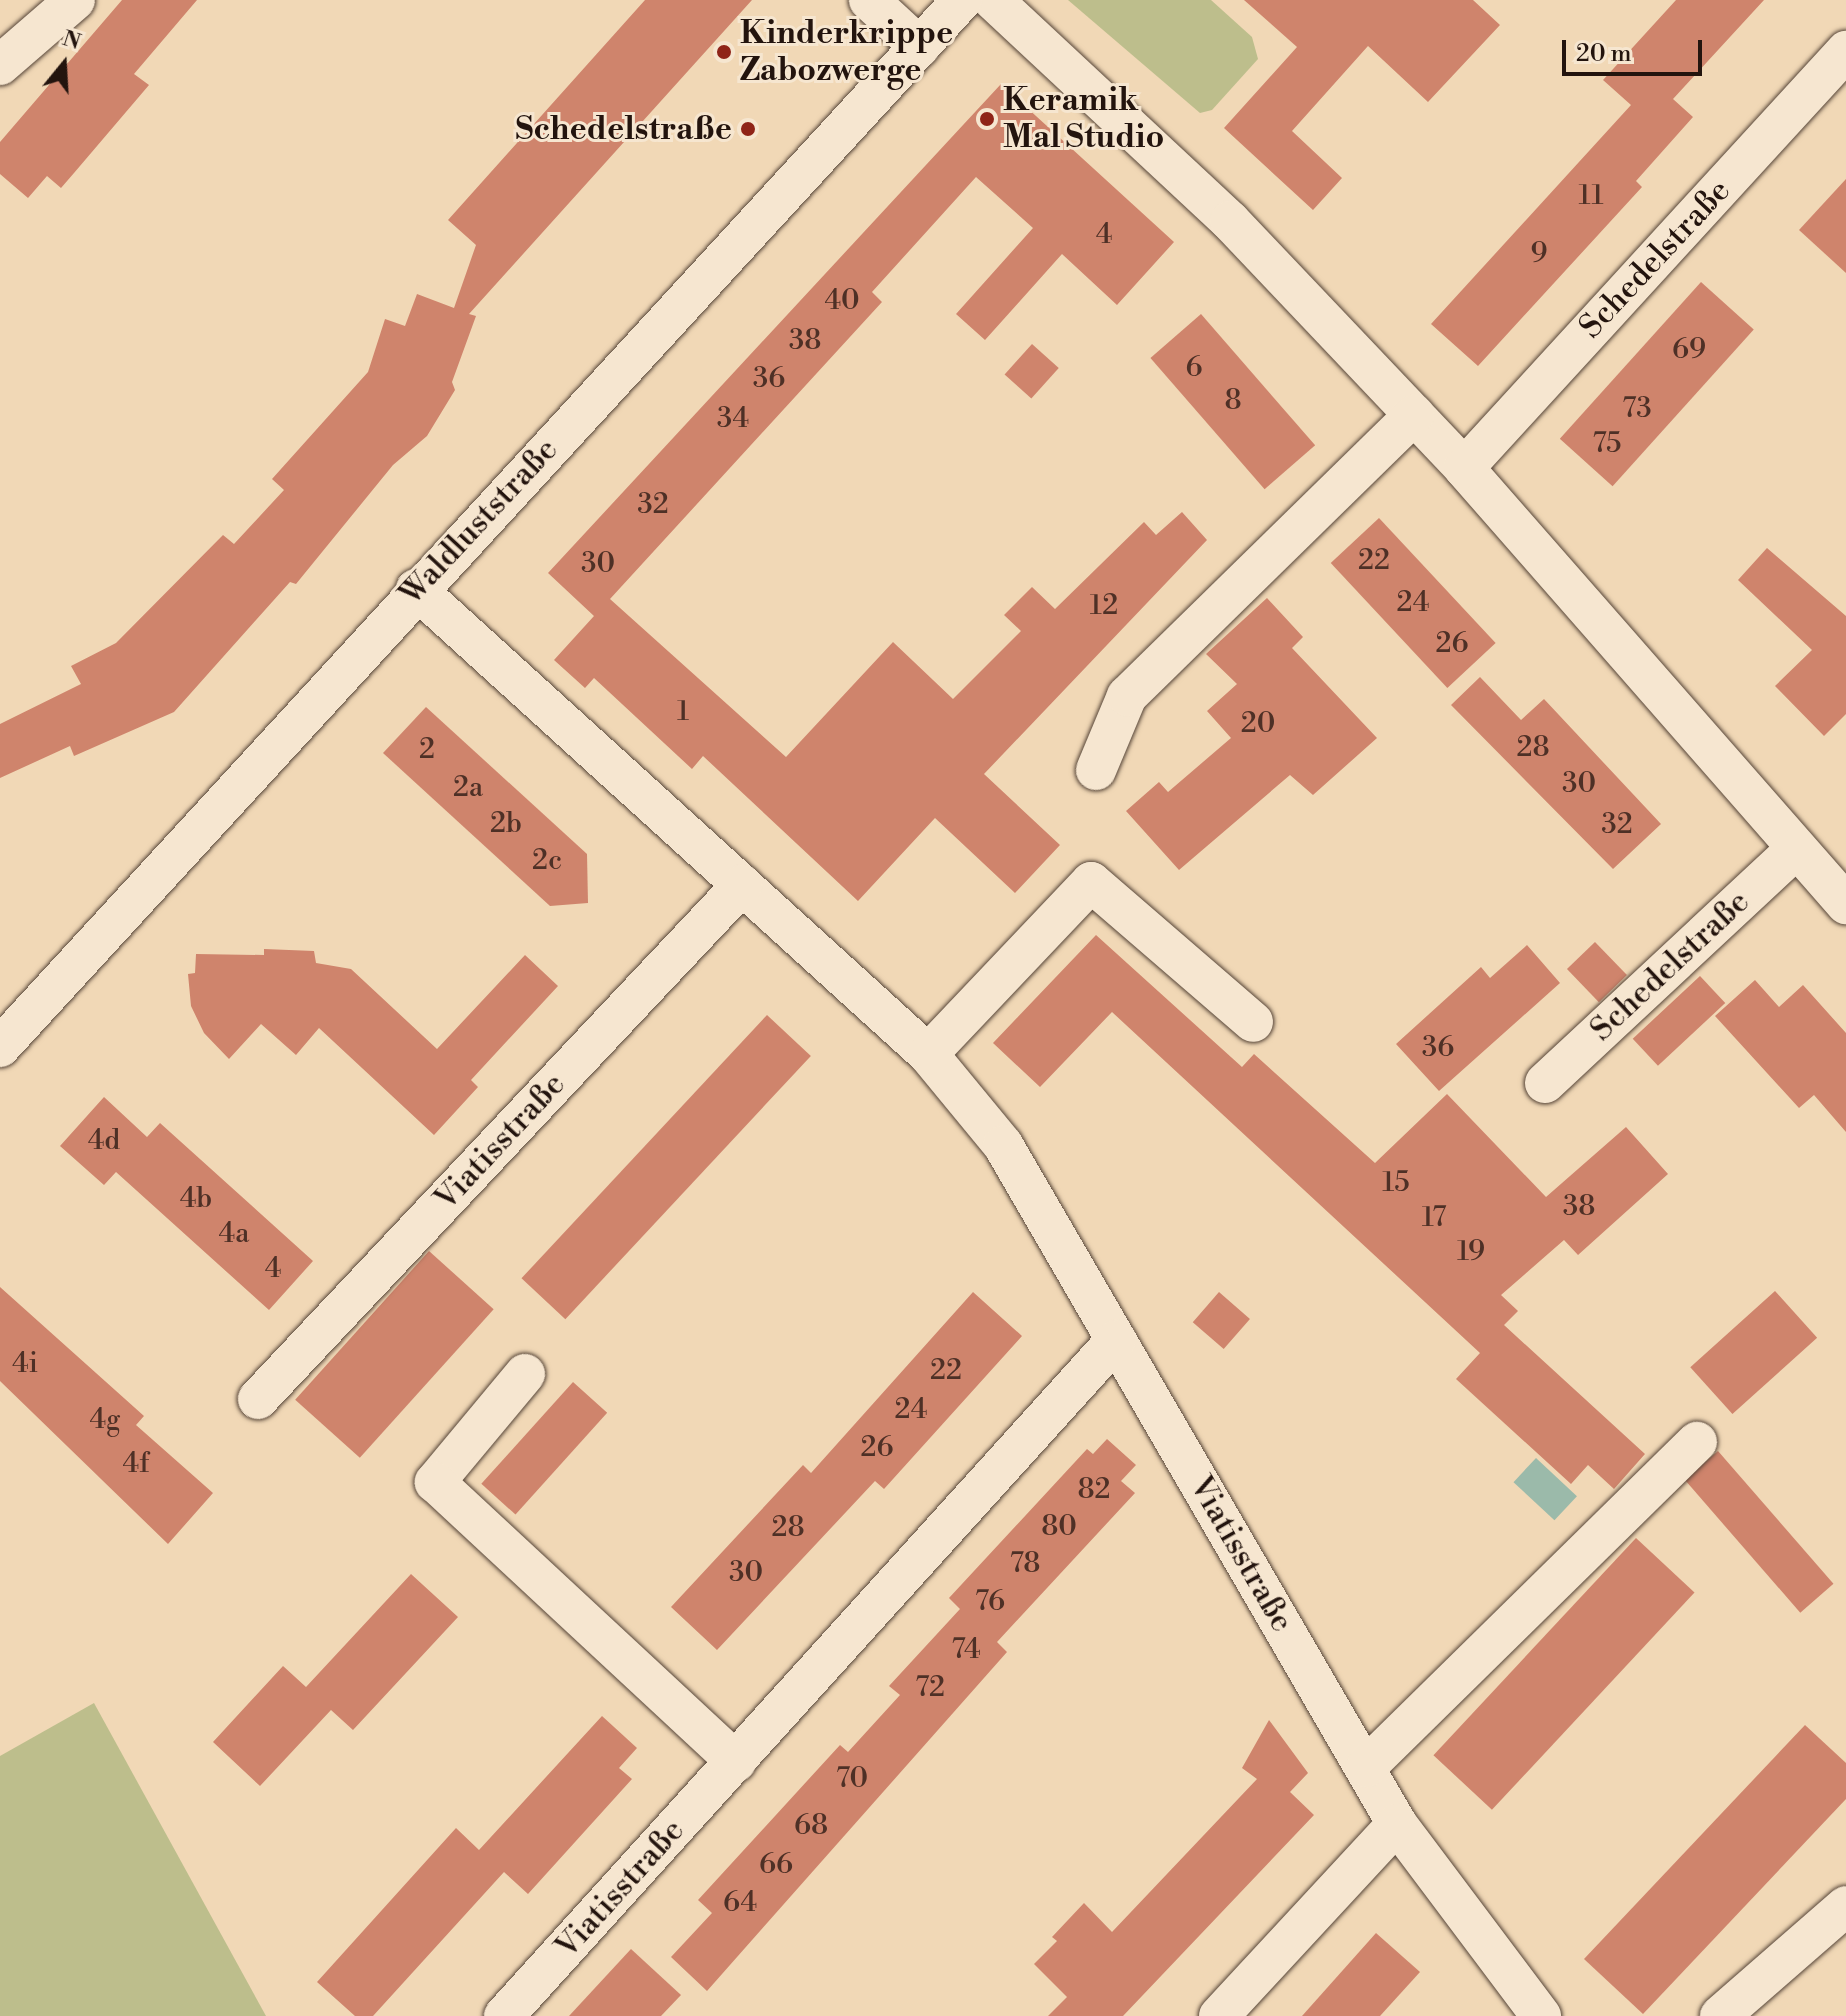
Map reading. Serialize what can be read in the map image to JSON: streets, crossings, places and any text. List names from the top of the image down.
{
  "streets": {
    "street": ["Schedelstraße", "Waldluststraße", "Viatisstraße"]
  },
  "crossings": [
    ["Waldluststraße", "Viatisstraße"]
  ],
  "places": ["Kinderkrippe Zabozwerge", "Keramik Mal Studio", "Schedelstraße"],
  "house_numbers": [
    "11",
    "4",
    "9",
    "40",
    "38",
    "69",
    "6",
    "36",
    "8",
    "73",
    "34",
    "75",
    "32",
    "22",
    "30",
    "24",
    "12",
    "26",
    "1",
    "20",
    "28",
    "2",
    "30",
    "2a",
    "2b",
    "32",
    "2c",
    "36",
    "4d",
    "15",
    "4b",
    "38",
    "17",
    "4a",
    "19",
    "4",
    "4i",
    "22",
    "24",
    "4g",
    "26",
    "4f",
    "82",
    "80",
    "28",
    "78",
    "30",
    "76",
    "74",
    "72",
    "70",
    "68",
    "66",
    "64"
  ],
  "scale_bar": "20 m",
  "north": "top"
}
